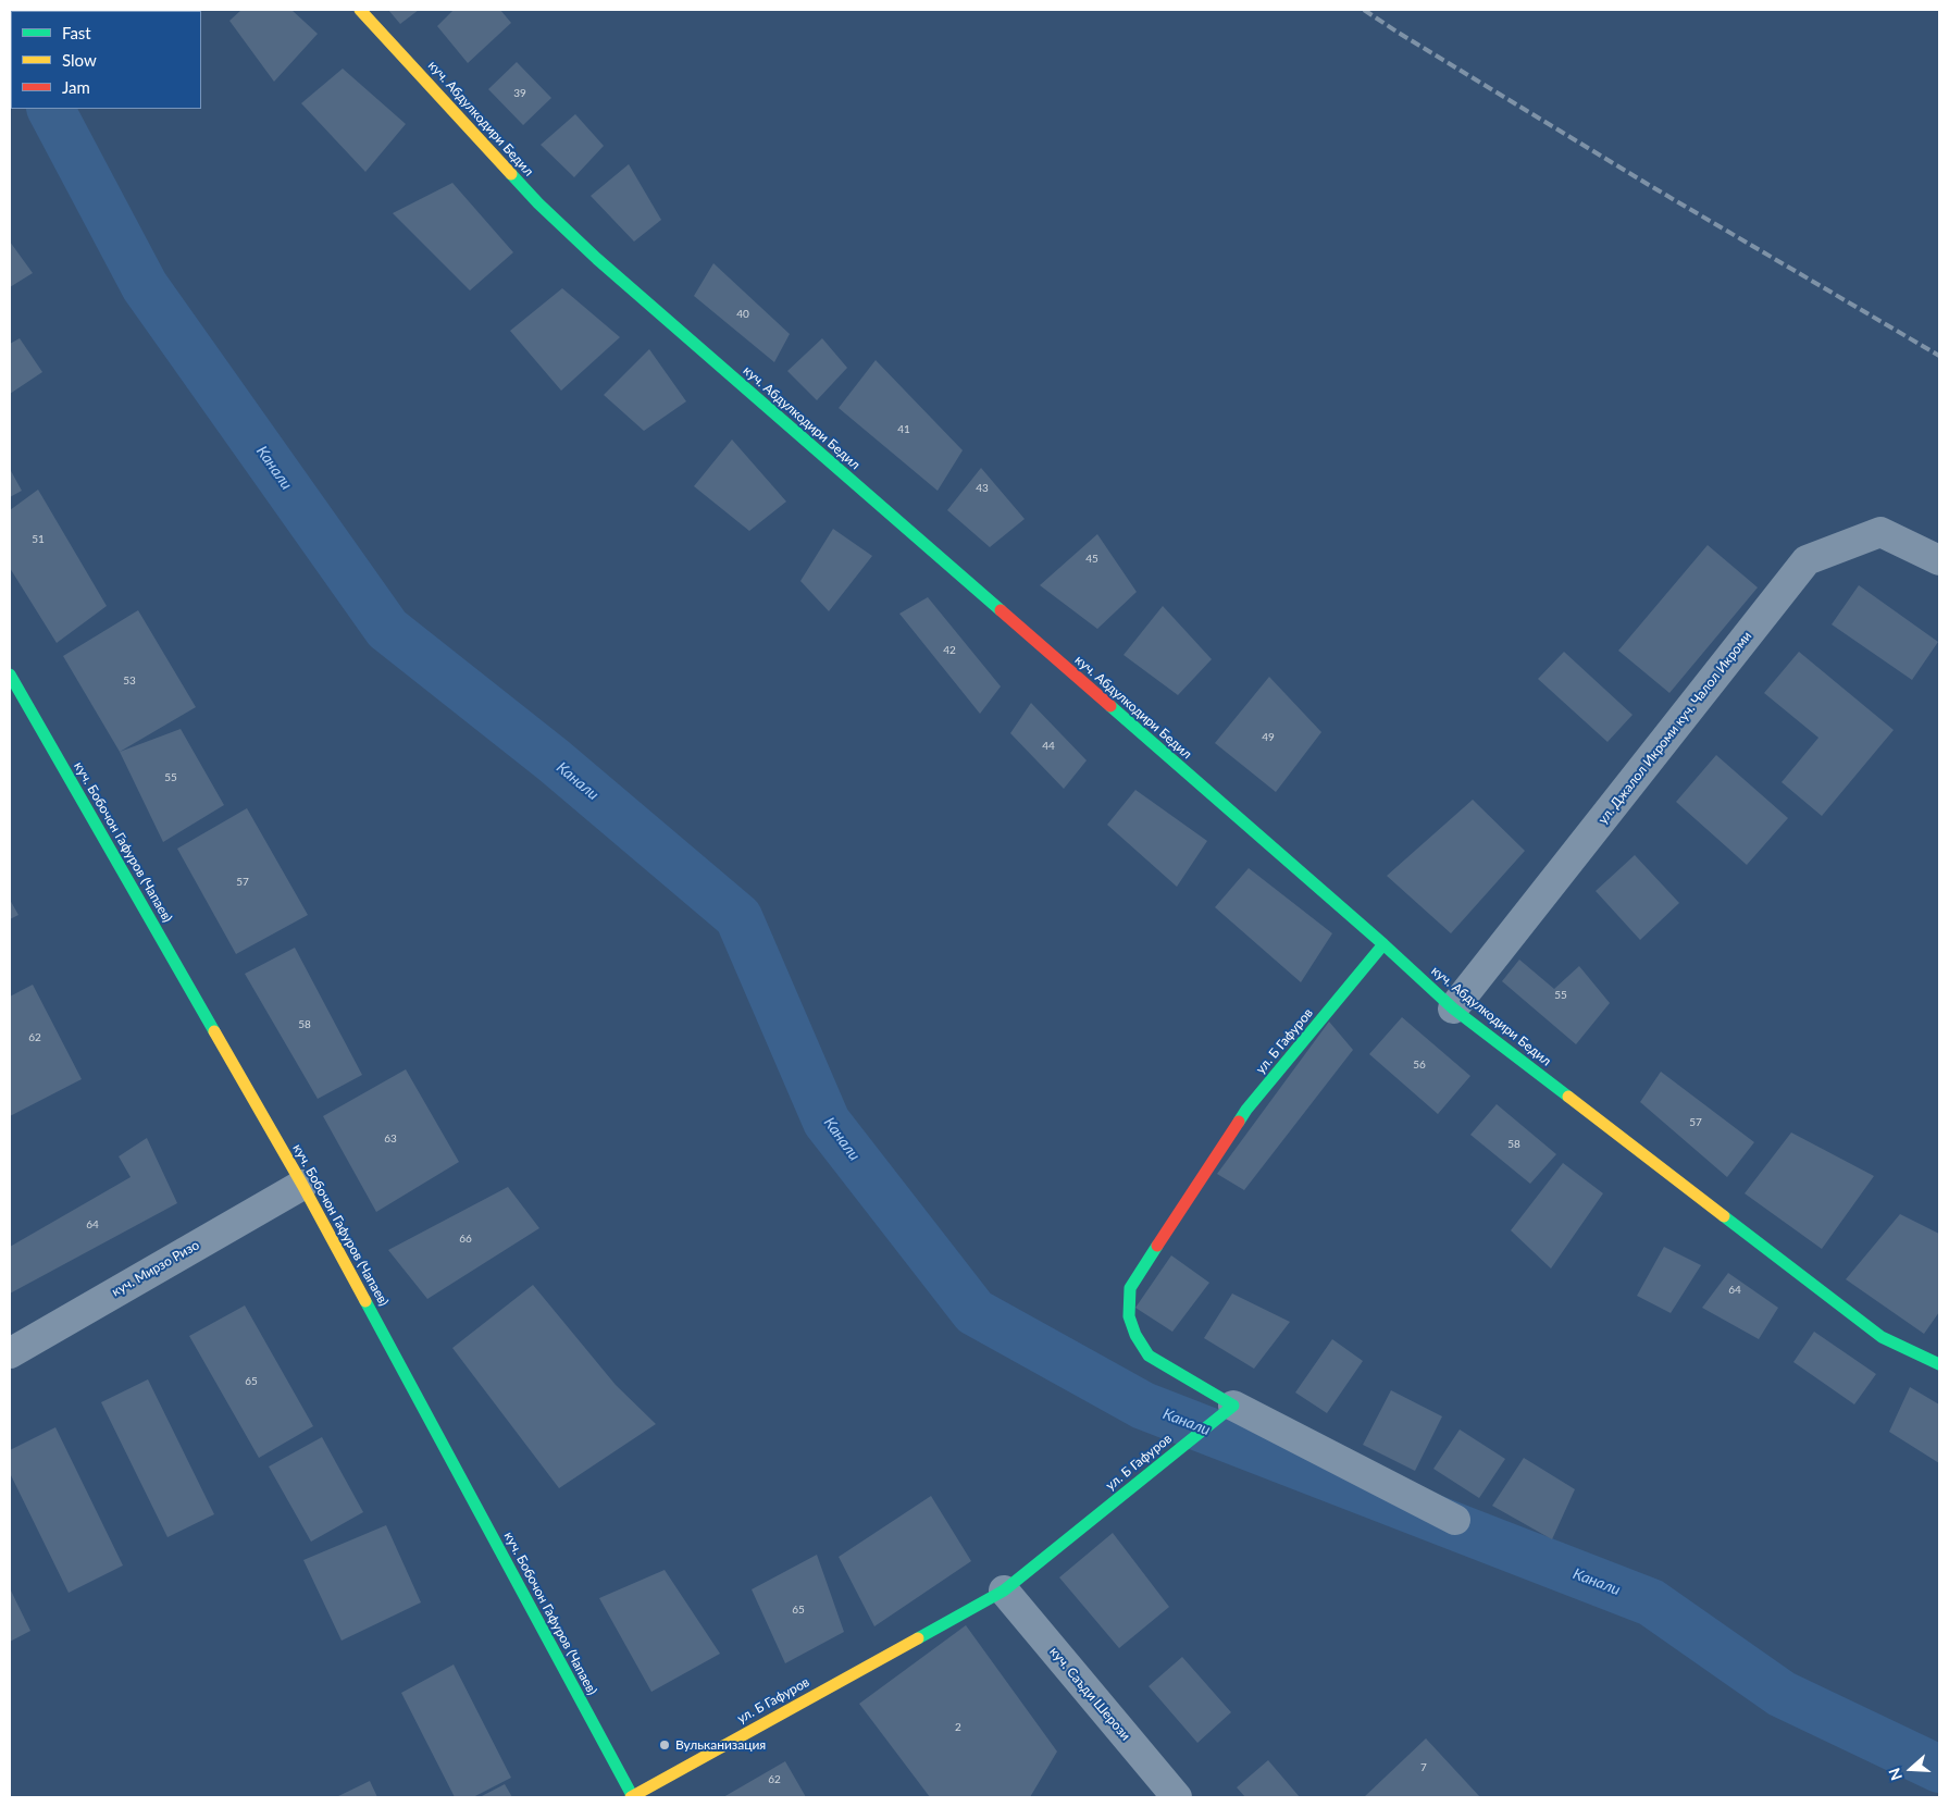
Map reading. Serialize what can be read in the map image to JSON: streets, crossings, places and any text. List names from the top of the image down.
{
  "streets": {
    "street": [
      "куч. Абдулкодири Бедил",
      "ул. Джалол Икроми куч. Чалол Икроми",
      "куч. Бобочон Гафуров (Чапаев)",
      "ул. Б Гафуров",
      "куч. Мирзо Ризо",
      "куч. Саъди Шерози"
    ]
  },
  "crossings": [
    ["куч. Абдулкодири Бедил", "ул. Джалол Икроми куч. Чалол Икроми"],
    ["куч. Абдулкодири Бедил", "ул. Б Гафуров"],
    ["куч. Бобочон Гафуров (Чапаев)", "ул. Б Гафуров"],
    ["куч. Бобочон Гафуров (Чапаев)", "куч. Мирзо Ризо"],
    ["ул. Б Гафуров", "куч. Саъди Шерози"]
  ],
  "water": ["Канали"],
  "places": ["Вульканизация"],
  "house_numbers": [
    "39",
    "40",
    "41",
    "43",
    "51",
    "45",
    "42",
    "53",
    "49",
    "44",
    "55",
    "57",
    "55",
    "58",
    "62",
    "56",
    "57",
    "63",
    "58",
    "64",
    "66",
    "64",
    "65",
    "65",
    "2",
    "7",
    "62"
  ],
  "legend": ["Fast", "Slow", "Jam"],
  "north": "left"
}
